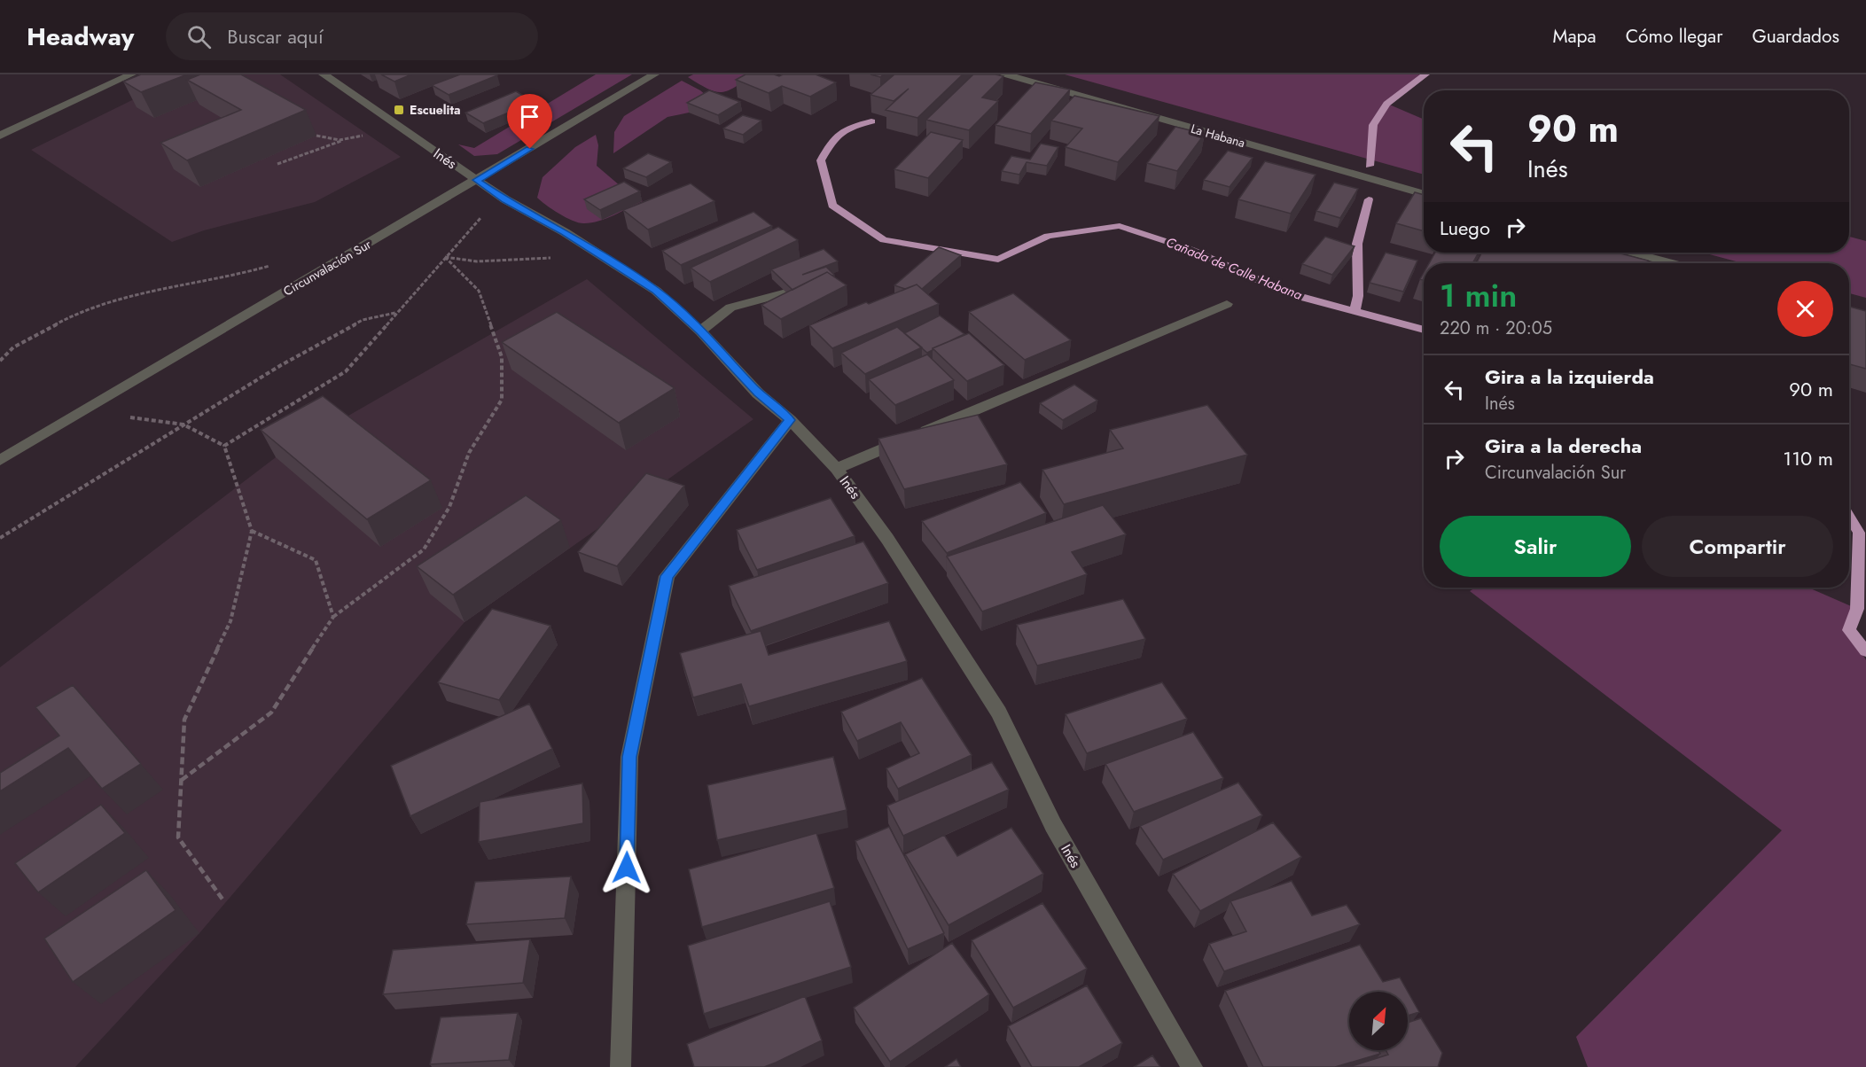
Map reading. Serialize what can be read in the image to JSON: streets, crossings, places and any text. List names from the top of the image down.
{
  "streets": {
    "street": ["La Habana", "Inés", "Circunvalación Sur"]
  },
  "crossings": [
    ["Inés", "Circunvalación Sur"]
  ],
  "water": ["Cañada de Calle Habana"],
  "places": {
    "transit": ["Escuelita"]
  },
  "north": "top right",
  "page": {
    "header": "Headway",
    "search": "Buscar aquí",
    "nav": ["Mapa", "Cómo llegar", "Guardados"],
    "turn": ["90 m", "Inés"],
    "then": "Luego",
    "heading": ["1 min", "220 m · 20:05"],
    "list": [
      {
        "name": "Gira a la izquierda",
        "note": "Inés",
        "value": "90 m"
      },
      {
        "name": "Gira a la derecha",
        "note": "Circunvalación Sur",
        "value": "110 m"
      }
    ],
    "buttons": ["Salir", "Compartir"]
  }
}
